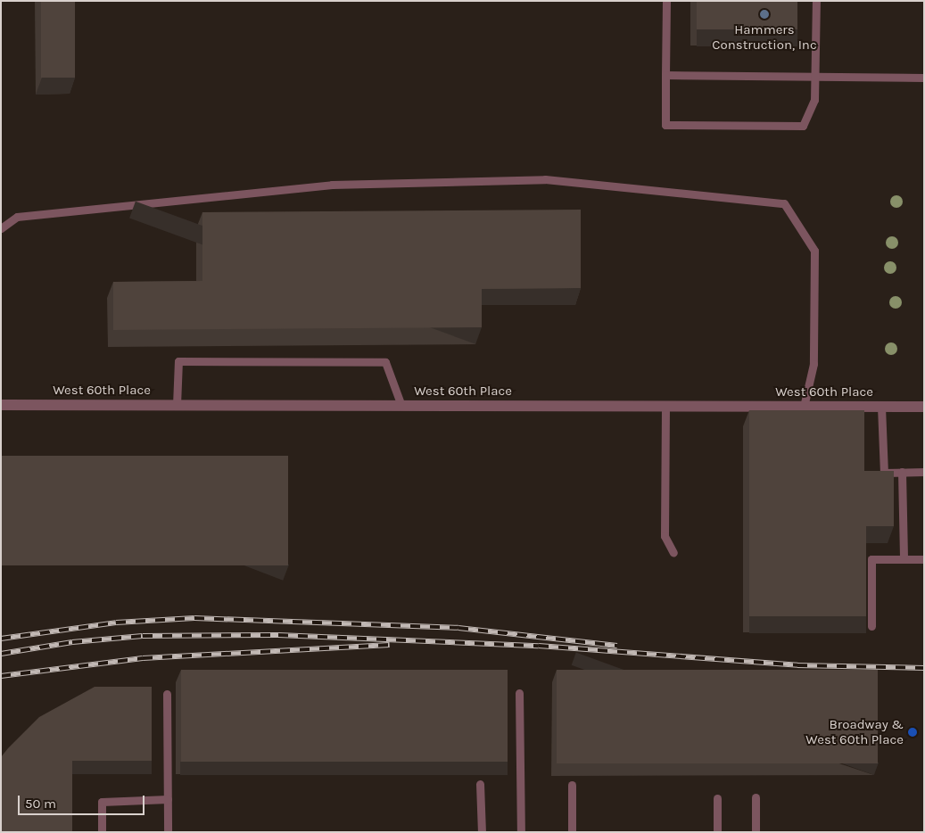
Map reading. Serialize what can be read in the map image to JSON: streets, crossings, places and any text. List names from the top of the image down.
{
  "streets": {
    "street": ["West 60th Place"]
  },
  "places": ["Hammers Construction, Inc", "Broadway & West 60th Place"],
  "scale_bar": "50 m"
}
